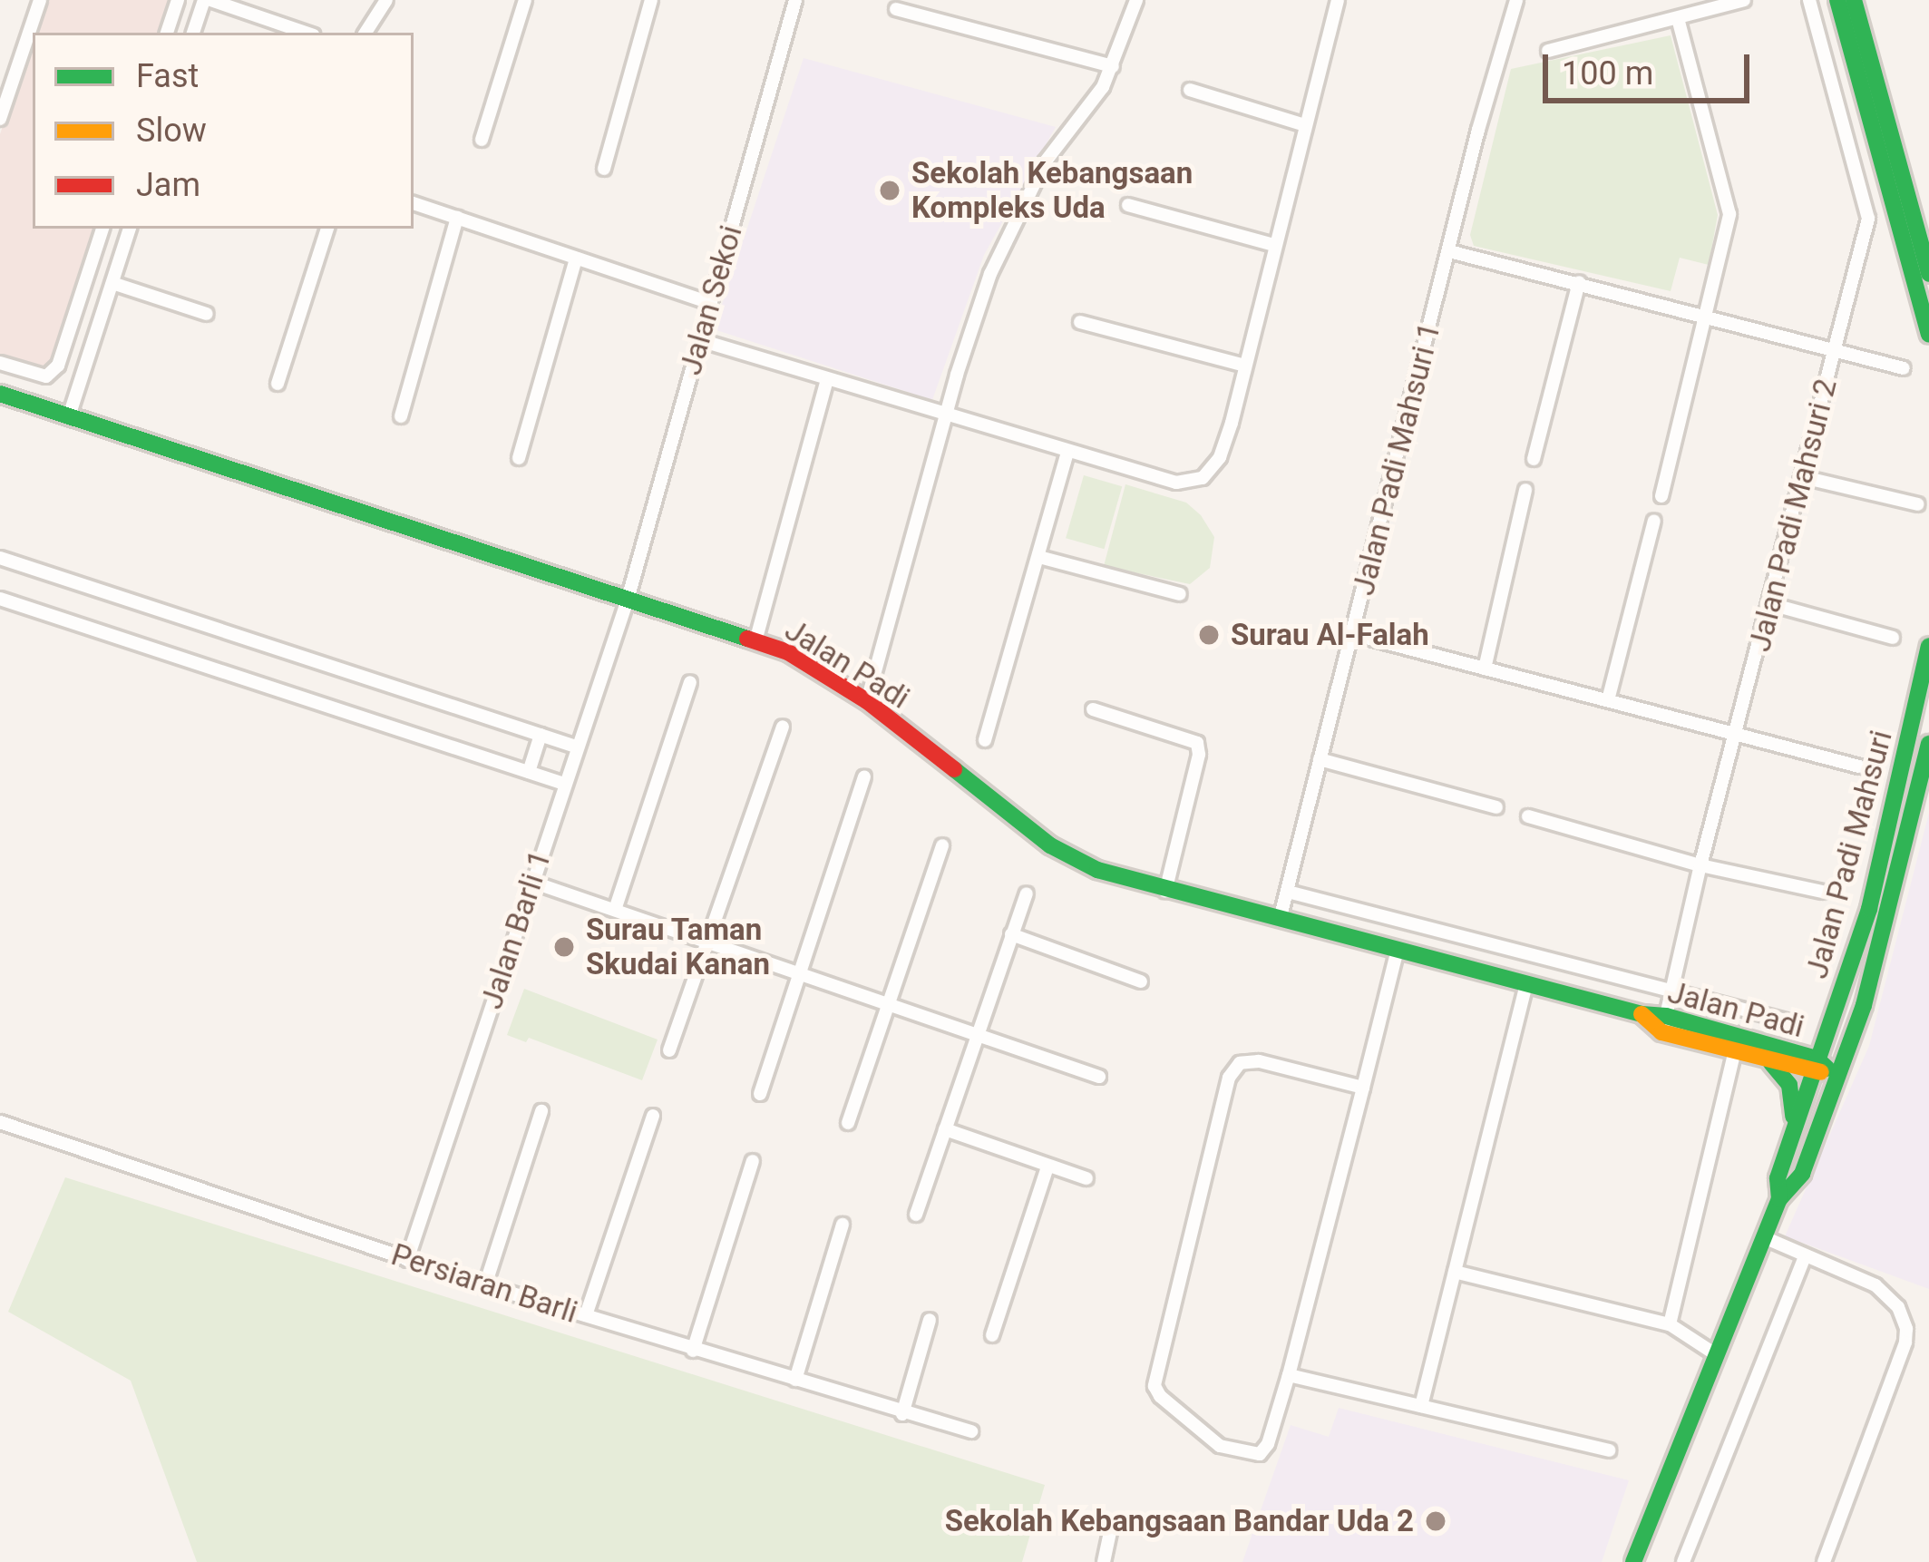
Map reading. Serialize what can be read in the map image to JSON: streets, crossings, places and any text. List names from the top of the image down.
{
  "streets": {
    "main road": ["Jalan Padi", "Jalan Padi Mahsuri"],
    "street": [
      "Jalan Sekoi",
      "Jalan Padi Mahsuri 1",
      "Jalan Padi Mahsuri 2",
      "Jalan Barli 1",
      "Persiaran Barli"
    ]
  },
  "crossings": [
    ["Jalan Sekoi", "Jalan Padi"],
    ["Jalan Sekoi", "Jalan Barli 1"],
    ["Jalan Padi Mahsuri 1", "Jalan Padi"],
    ["Jalan Padi Mahsuri 2", "Jalan Padi"],
    ["Jalan Padi", "Jalan Padi Mahsuri"],
    ["Jalan Padi", "Jalan Barli 1"],
    ["Jalan Barli 1", "Persiaran Barli"]
  ],
  "places": [
    "Sekolah Kebangsaan Kompleks Uda",
    "Surau Al-Falah",
    "Surau Taman Skudai Kanan",
    "Sekolah Kebangsaan Bandar Uda 2"
  ],
  "legend": ["Fast", "Slow", "Jam"],
  "scale_bar": "100 m"
}
